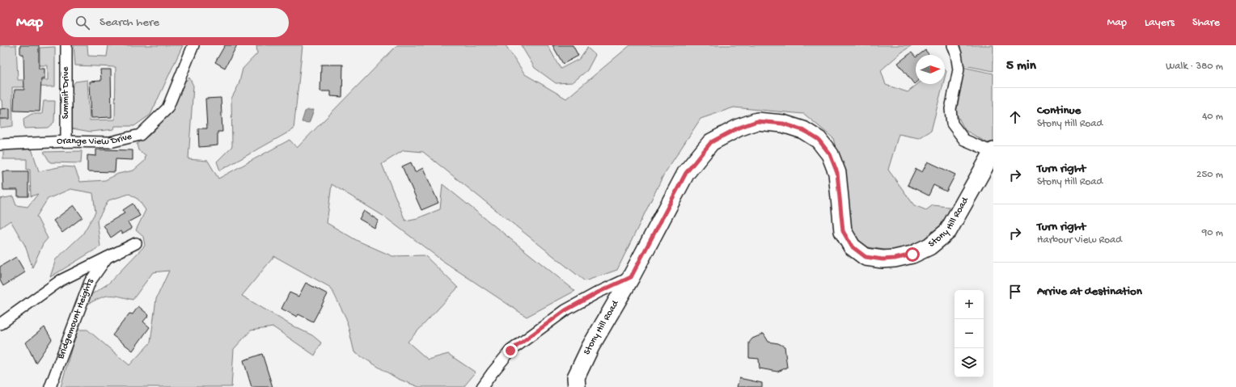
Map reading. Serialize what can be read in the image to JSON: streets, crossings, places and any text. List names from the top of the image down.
{
  "streets": {
    "main road": ["Stony Hill Road"],
    "street": ["Summit Drive", "Orange View Drive", "Bridgemount Heights"]
  },
  "crossings": [
    ["Summit Drive", "Orange View Drive"]
  ],
  "north": "right",
  "page": {
    "header": "Map",
    "search": "Search here",
    "nav": ["Map", "Layers", "Share"],
    "heading": ["5 min", "Walk · 380 m"],
    "list": [
      ["Continue", "Stony Hill Road", "40 m"],
      ["Turn right", "Stony Hill Road", "250 m"],
      ["Turn right", "Harbour View Road", "90 m"],
      "Arrive at destination"
    ],
    "map_buttons": ["+", "−"]
  }
}
